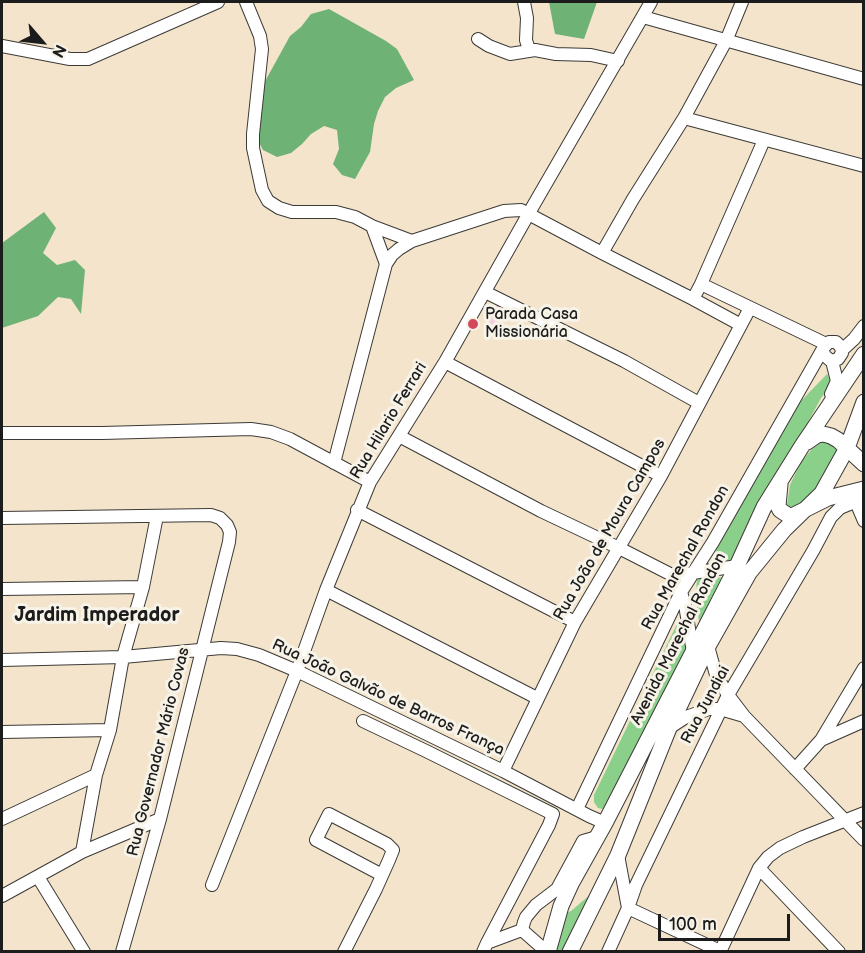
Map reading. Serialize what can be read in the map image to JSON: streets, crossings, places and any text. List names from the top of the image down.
{
  "streets": {
    "main road": ["Avenida Marechal Rondon"],
    "street": [
      "Rua Hilario Ferrari",
      "Rua João de Moura Campos",
      "Rua Marechal Rondon",
      "Rua João Galvão de Barros França",
      "Rua Jundiai",
      "Rua Governador Mário Covas"
    ]
  },
  "crossings": [
    ["Rua Hilario Ferrari", "Rua João Galvão de Barros França"],
    ["Rua João de Moura Campos", "Rua João Galvão de Barros França"],
    ["Rua Marechal Rondon", "Rua João Galvão de Barros França"],
    ["Avenida Marechal Rondon", "Rua João Galvão de Barros França"],
    ["Rua João Galvão de Barros França", "Rua Governador Mário Covas"]
  ],
  "districts": ["Jardim Imperador"],
  "places": ["Parada Casa Missionária"],
  "scale_bar": "100 m",
  "north": "bottom right"
}
